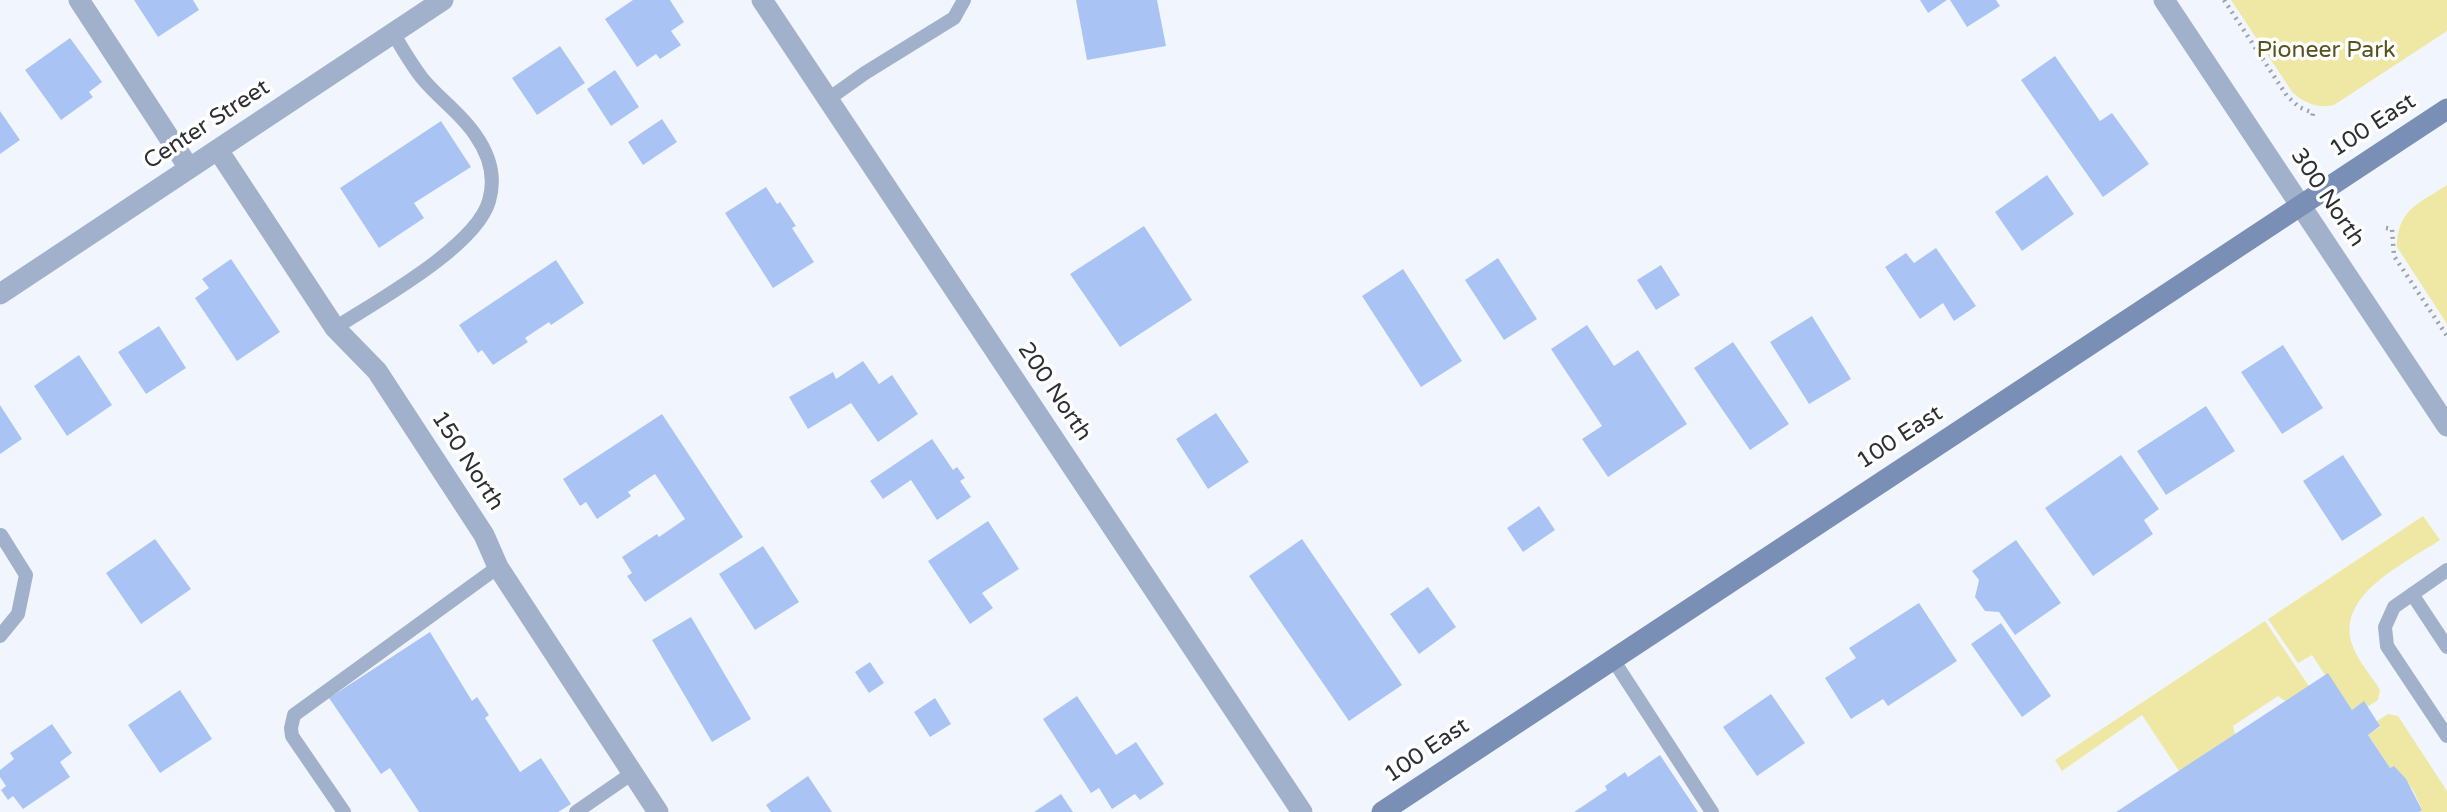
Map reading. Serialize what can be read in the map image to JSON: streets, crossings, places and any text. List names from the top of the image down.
{
  "streets": {
    "main road": ["100 East"],
    "street": [
      "Center Street",
      "300 North",
      "200 North",
      "150 North"
    ]
  },
  "crossings": [
    ["Center Street", "150 North"],
    ["100 East", "300 North"]
  ],
  "parks": ["Pioneer Park"]
}
